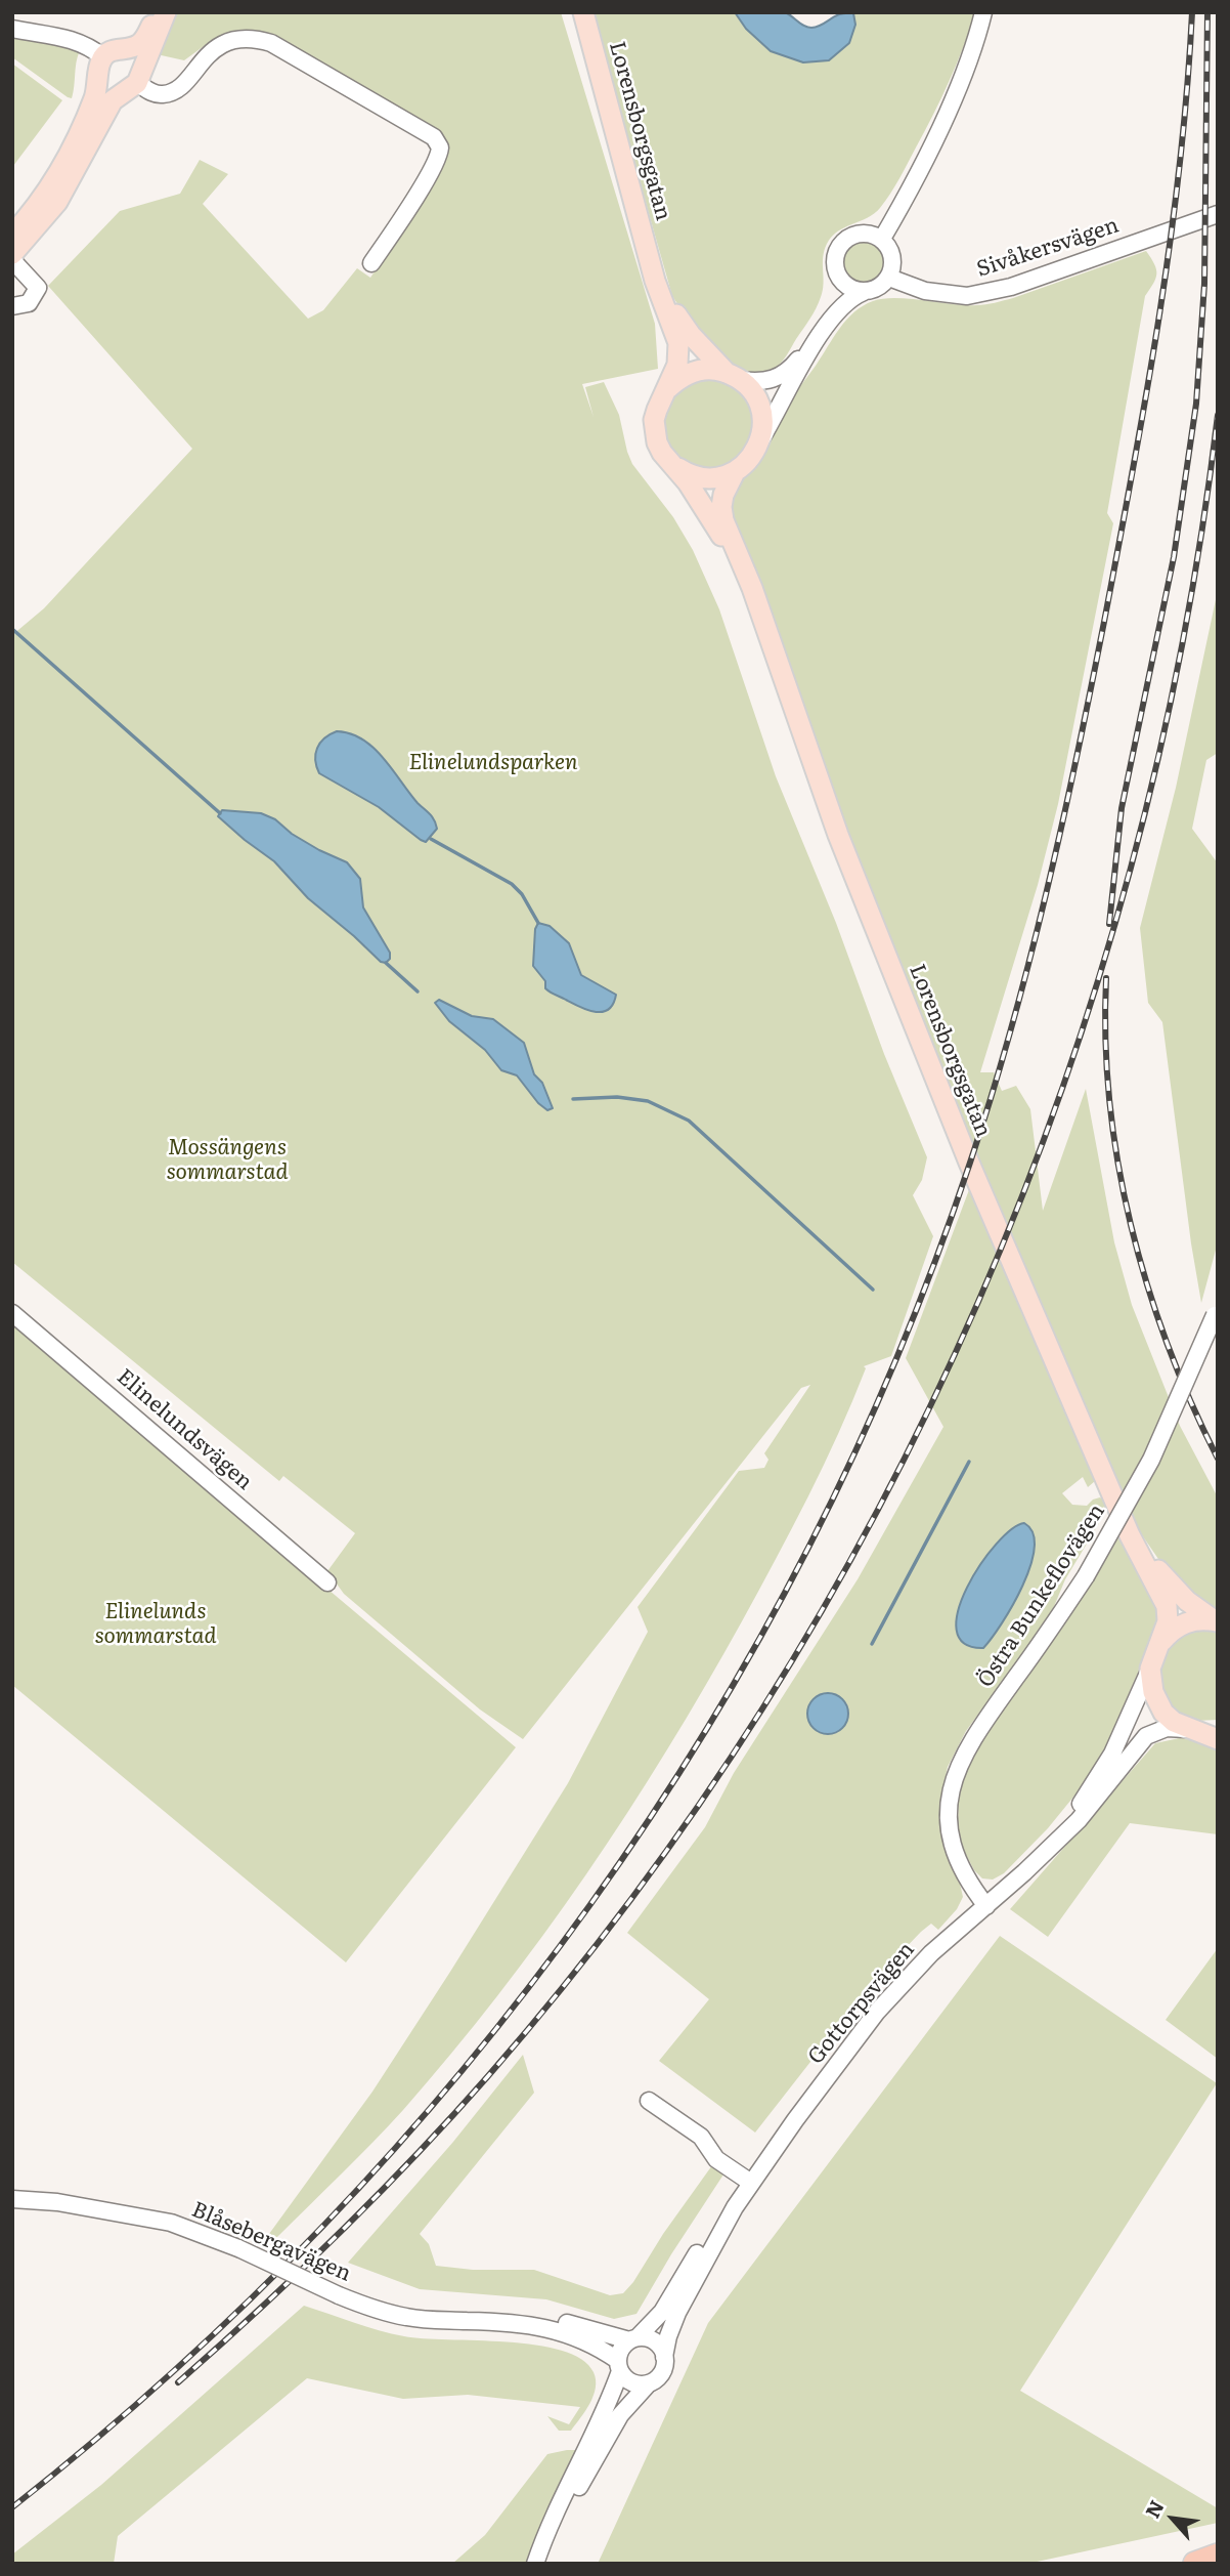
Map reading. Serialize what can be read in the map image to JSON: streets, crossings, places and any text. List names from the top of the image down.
{
  "streets": {
    "main road": ["Lorensborgsgatan"],
    "street": [
      "Sivåkersvägen",
      "Elinelundsvägen",
      "Östra Bunkeflovägen",
      "Gottorpsvägen",
      "Blåsebergavägen"
    ]
  },
  "crossings": [
    ["Lorensborgsgatan", "Gottorpsvägen"],
    ["Östra Bunkeflovägen", "Gottorpsvägen"],
    ["Gottorpsvägen", "Blåsebergavägen"]
  ],
  "parks": ["Elinelundsparken", "Mossängens sommarstad", "Elinelunds sommarstad"],
  "north": "top left"
}
